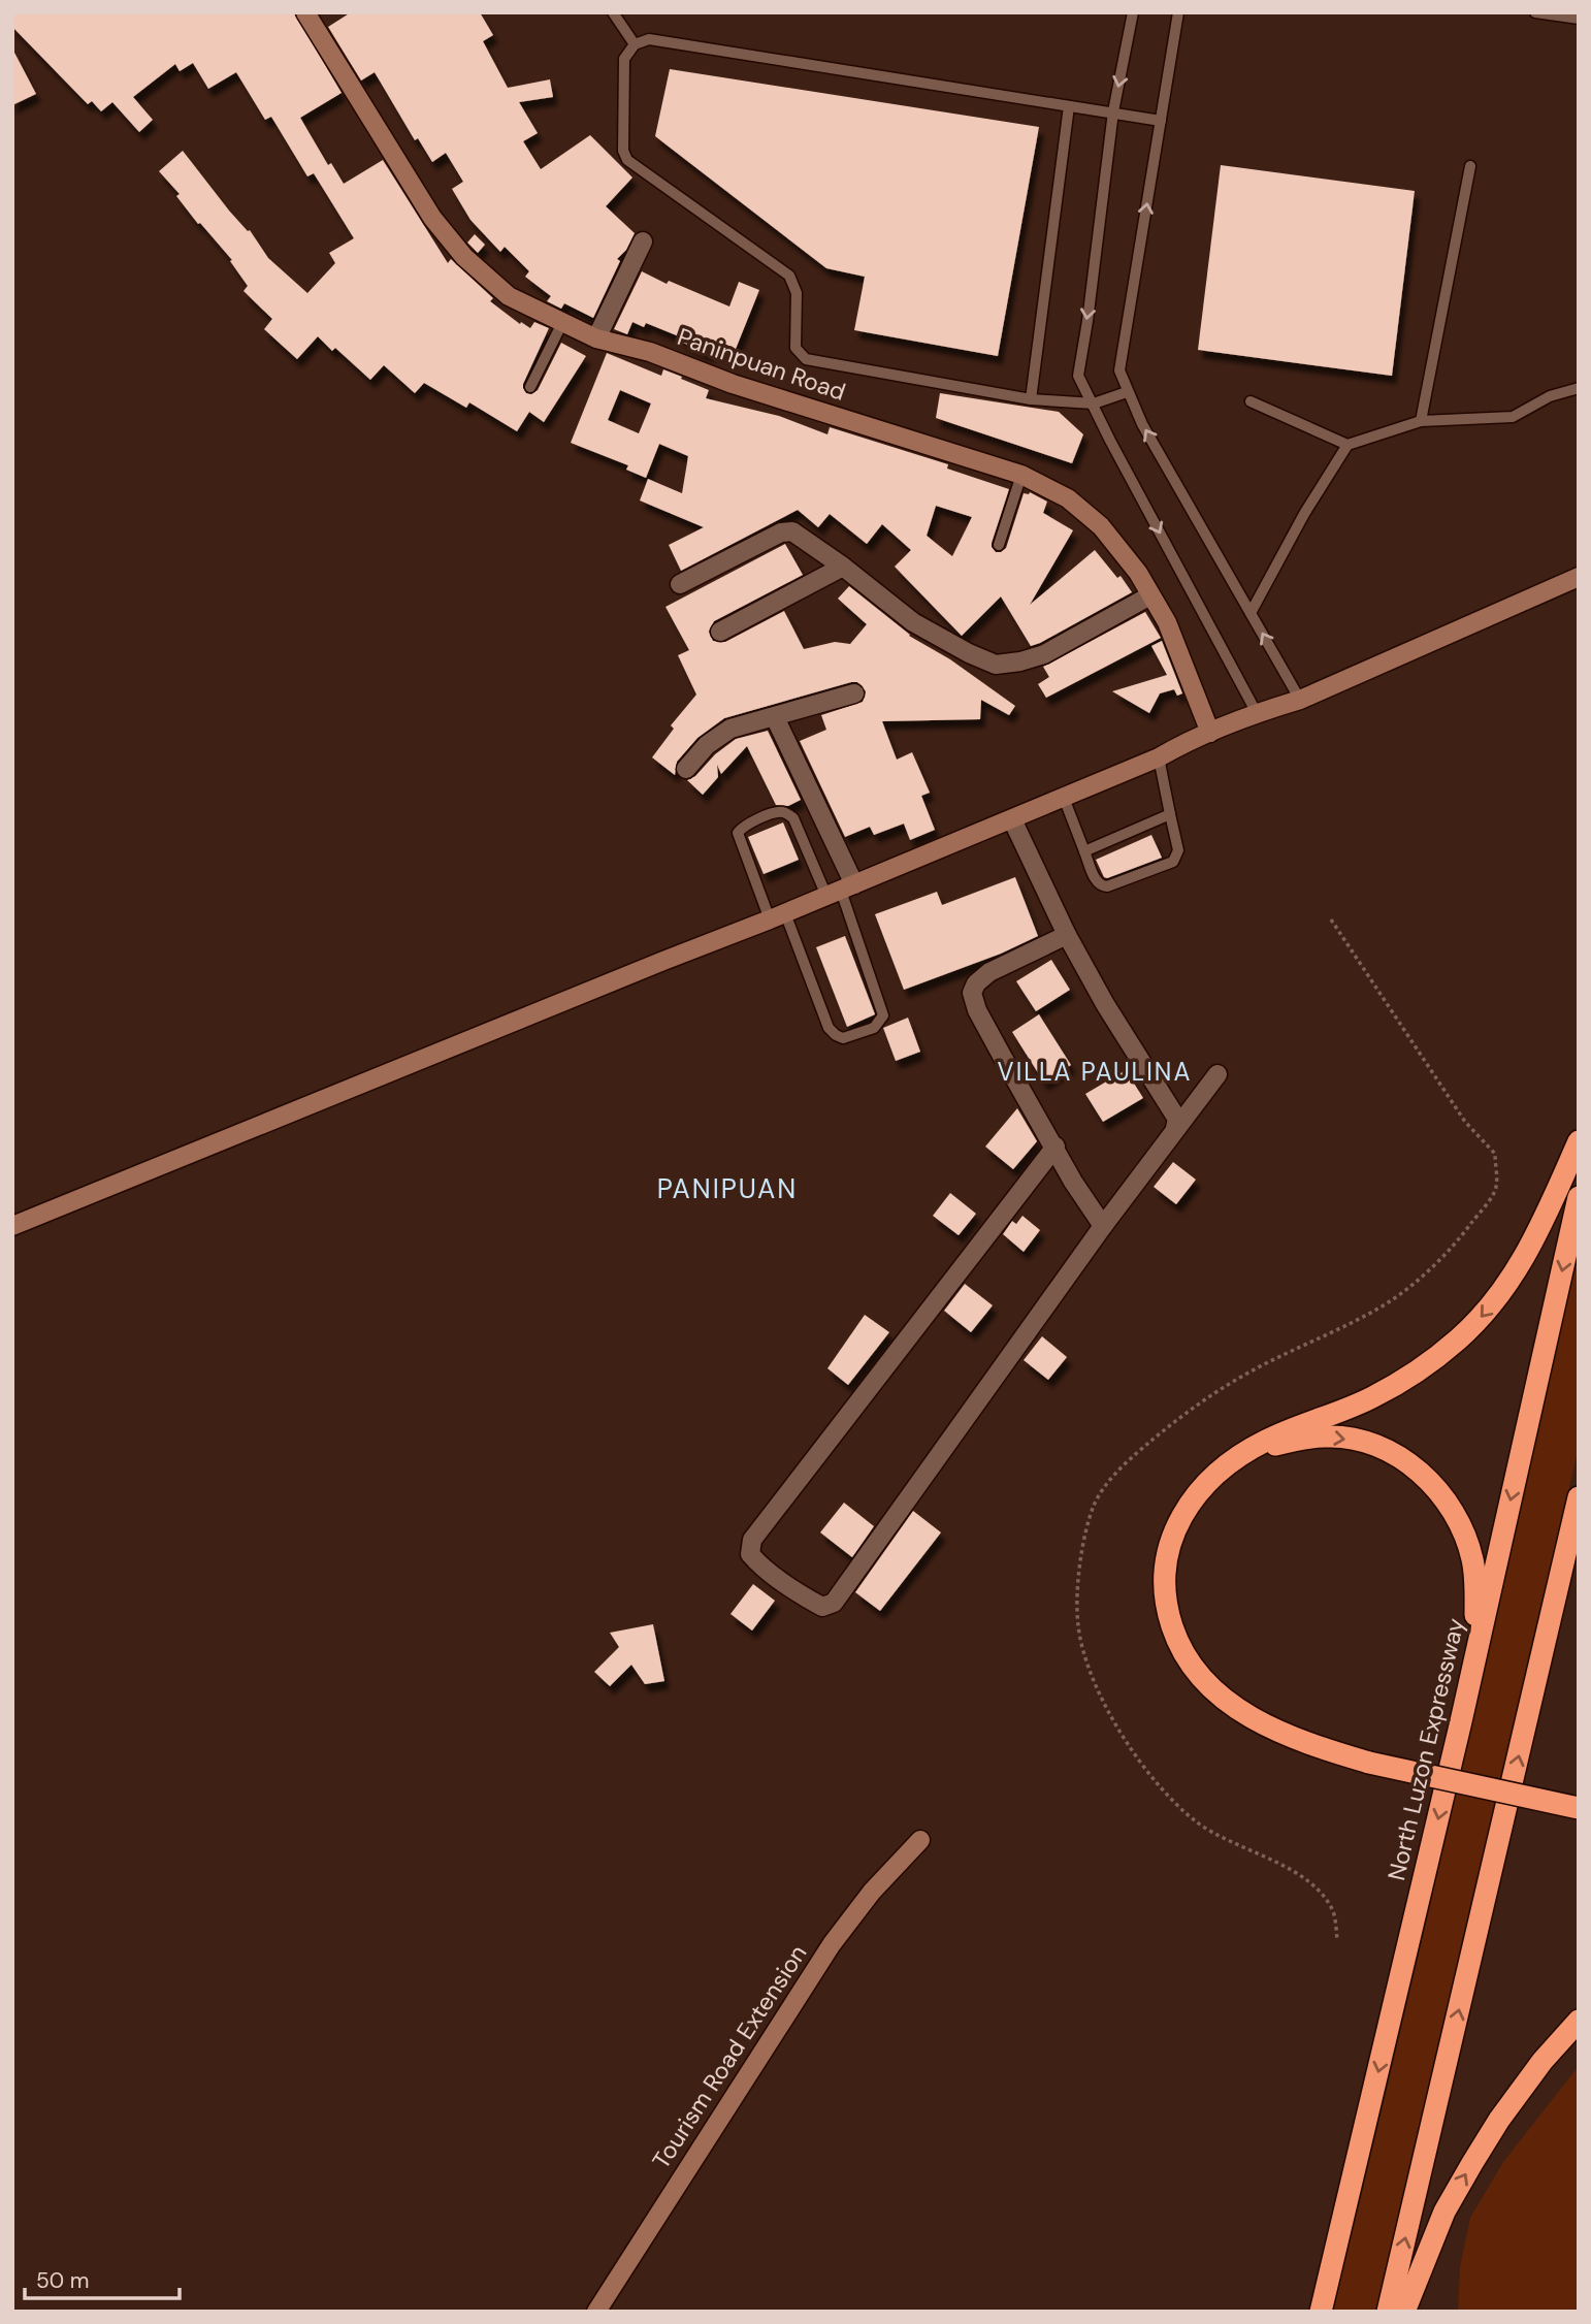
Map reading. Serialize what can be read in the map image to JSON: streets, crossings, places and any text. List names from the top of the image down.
{
  "streets": {
    "highway": ["North Luzon Expressway"],
    "main road": ["Paninpuan Road", "Tourism Road Extension"]
  },
  "districts": ["VILLA PAULINA", "PANIPUAN"],
  "scale_bar": "50 m"
}
